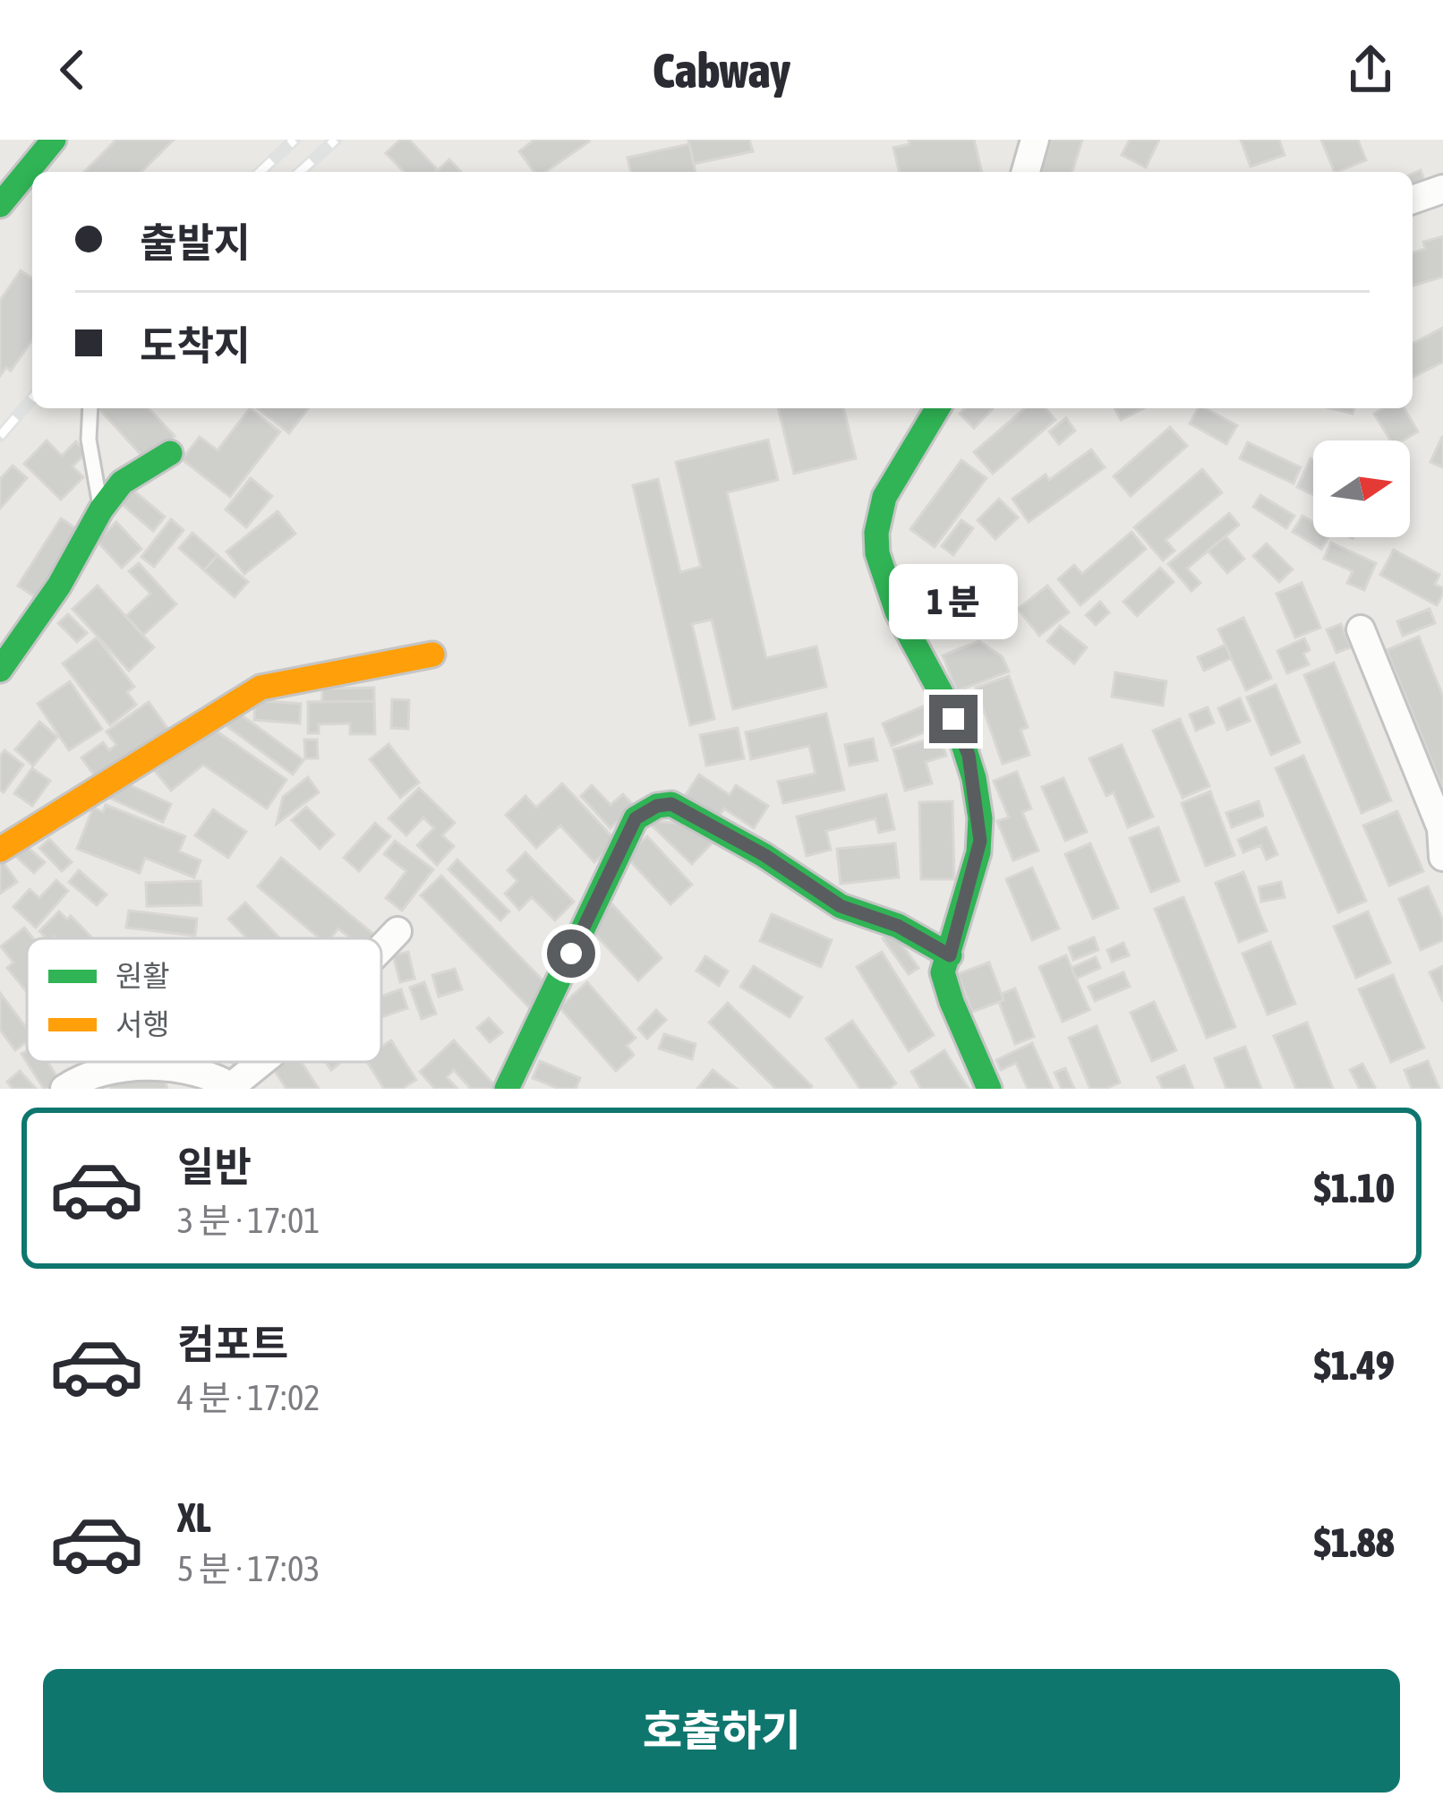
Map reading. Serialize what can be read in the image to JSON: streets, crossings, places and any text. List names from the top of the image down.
{
  "legend": ["원활", "서행"],
  "north": "right",
  "page": {
    "header": "Cabway",
    "banner": ["출발지", "도착지"],
    "bubble": "1 분",
    "list": [
      {
        "name": "일반",
        "note": "3 분 · 17:01",
        "value": "$1.10"
      },
      {
        "name": "컴포트",
        "note": "4 분 · 17:02",
        "value": "$1.49"
      },
      {
        "name": "XL",
        "note": "5 분 · 17:03",
        "value": "$1.88"
      }
    ],
    "buttons": "호출하기"
  }
}
